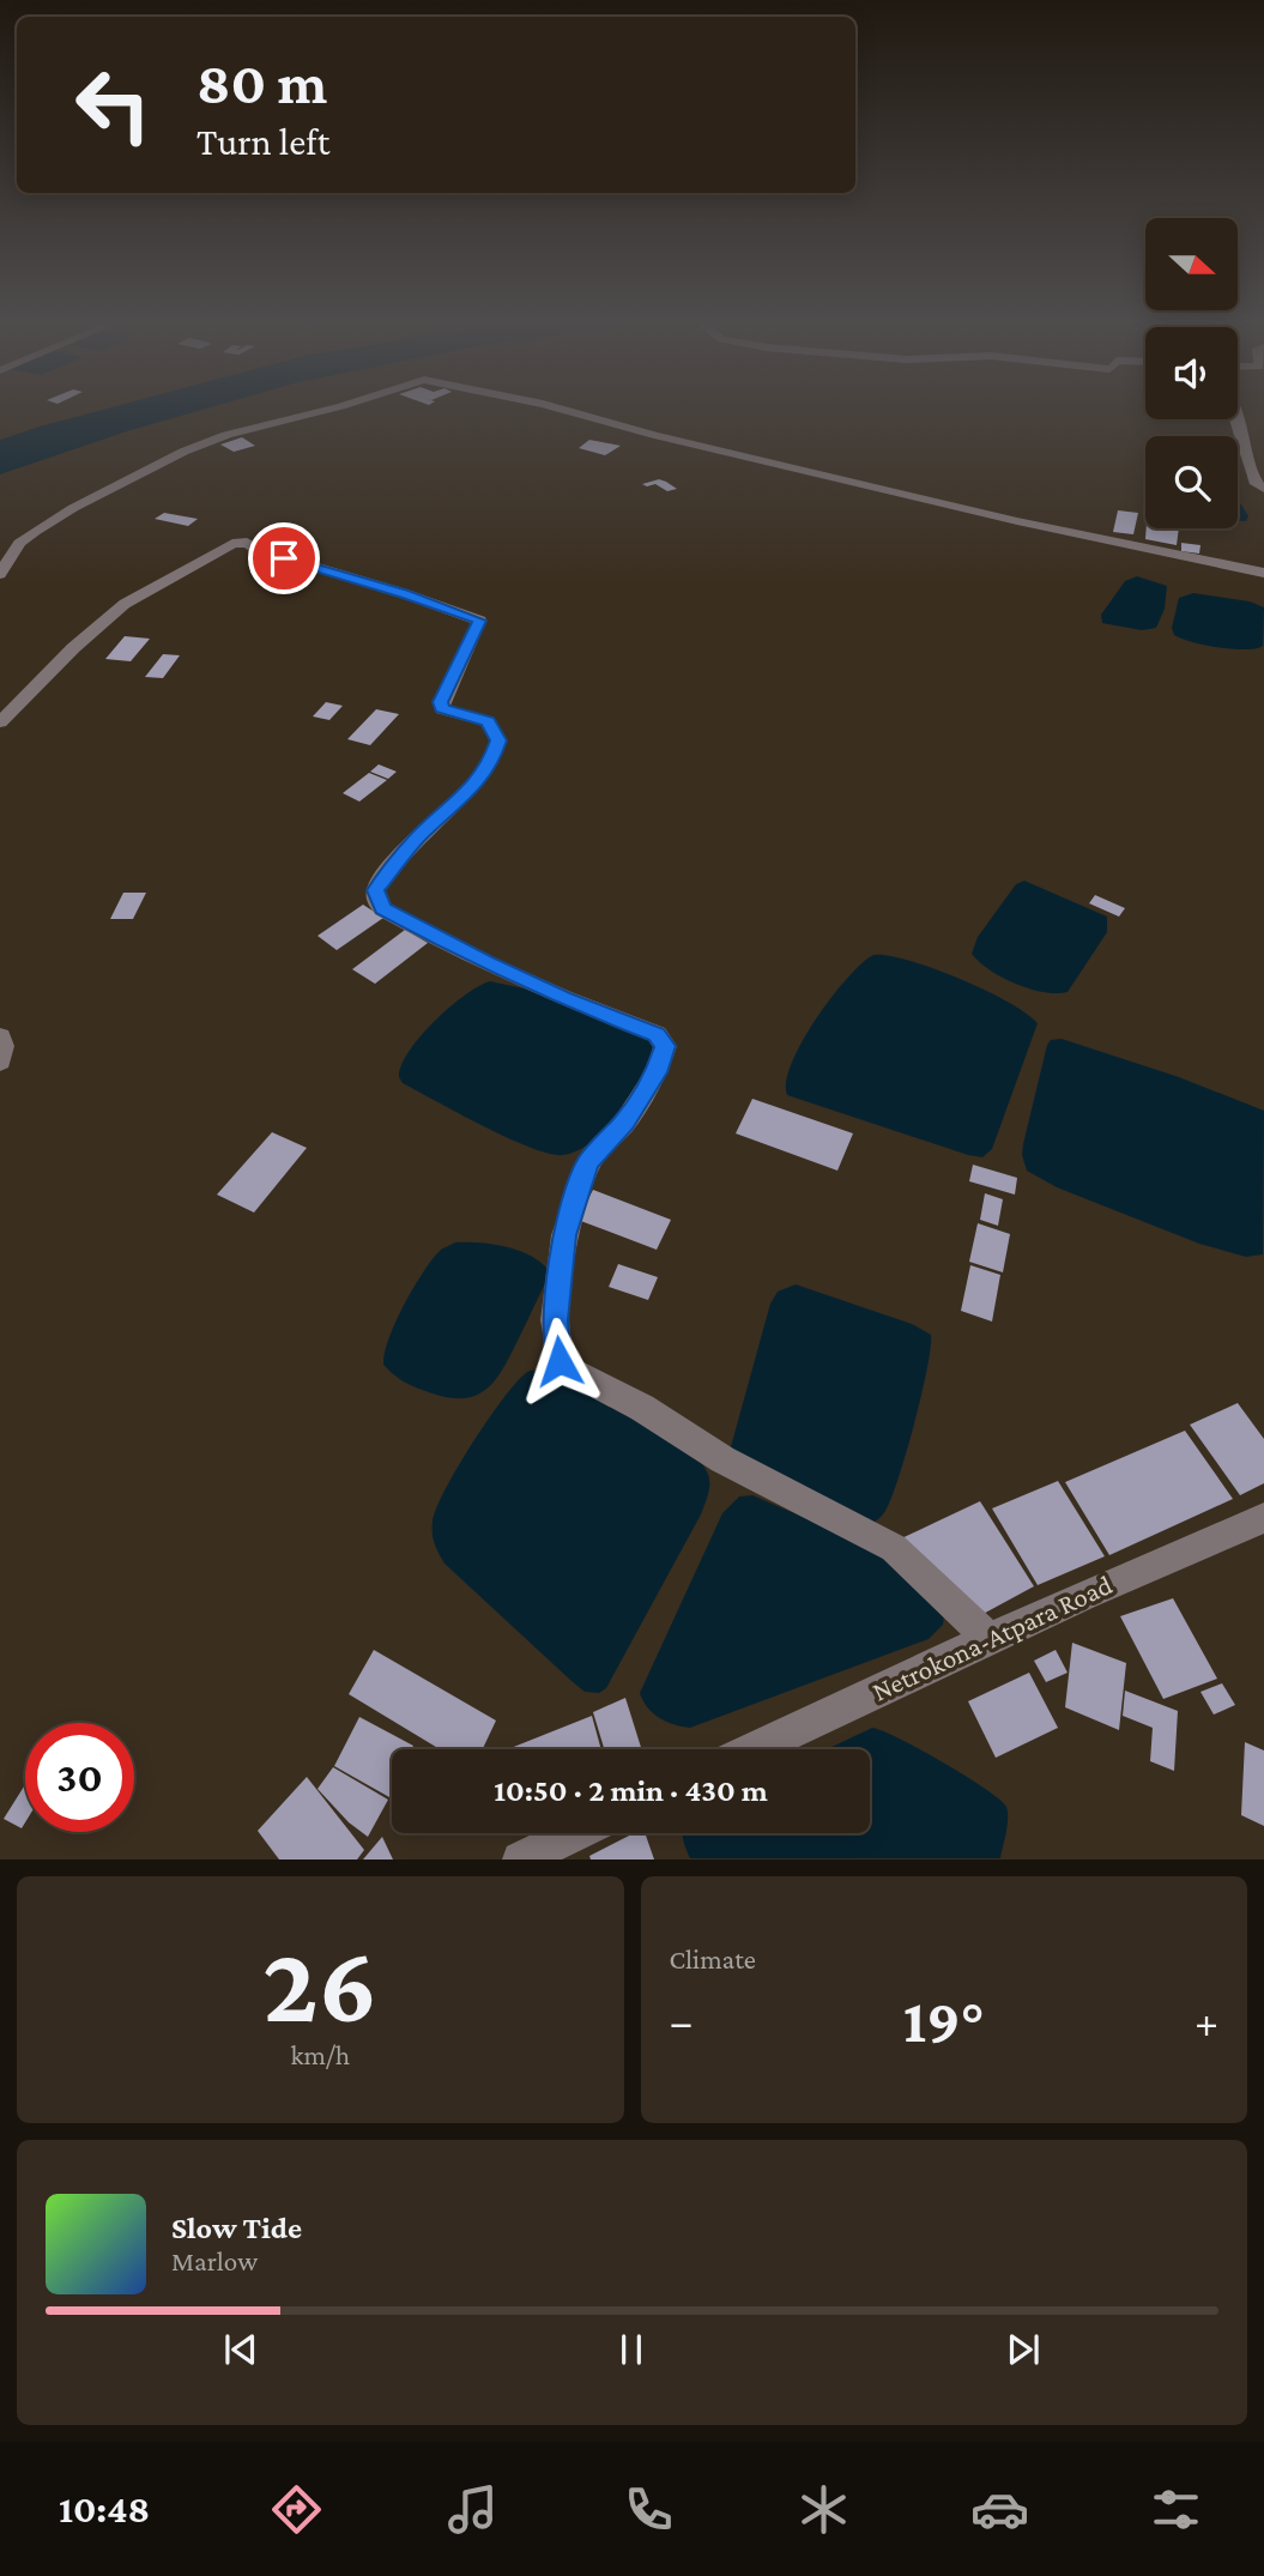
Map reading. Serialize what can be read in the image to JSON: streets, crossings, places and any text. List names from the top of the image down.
{
  "streets": {
    "street": ["Netrokona-Atpara Road"]
  },
  "north": "right",
  "page": {
    "turn": ["80 m", "Turn left"],
    "limit": "30",
    "trip": "10:50 · 2 min · 430 m",
    "tile": [
      ["26", "km/h"],
      "Climate"
    ],
    "heat": ["−", "19°", "+"],
    "song": ["Slow Tide", "Marlow"],
    "tabs": "10:48"
  }
}
